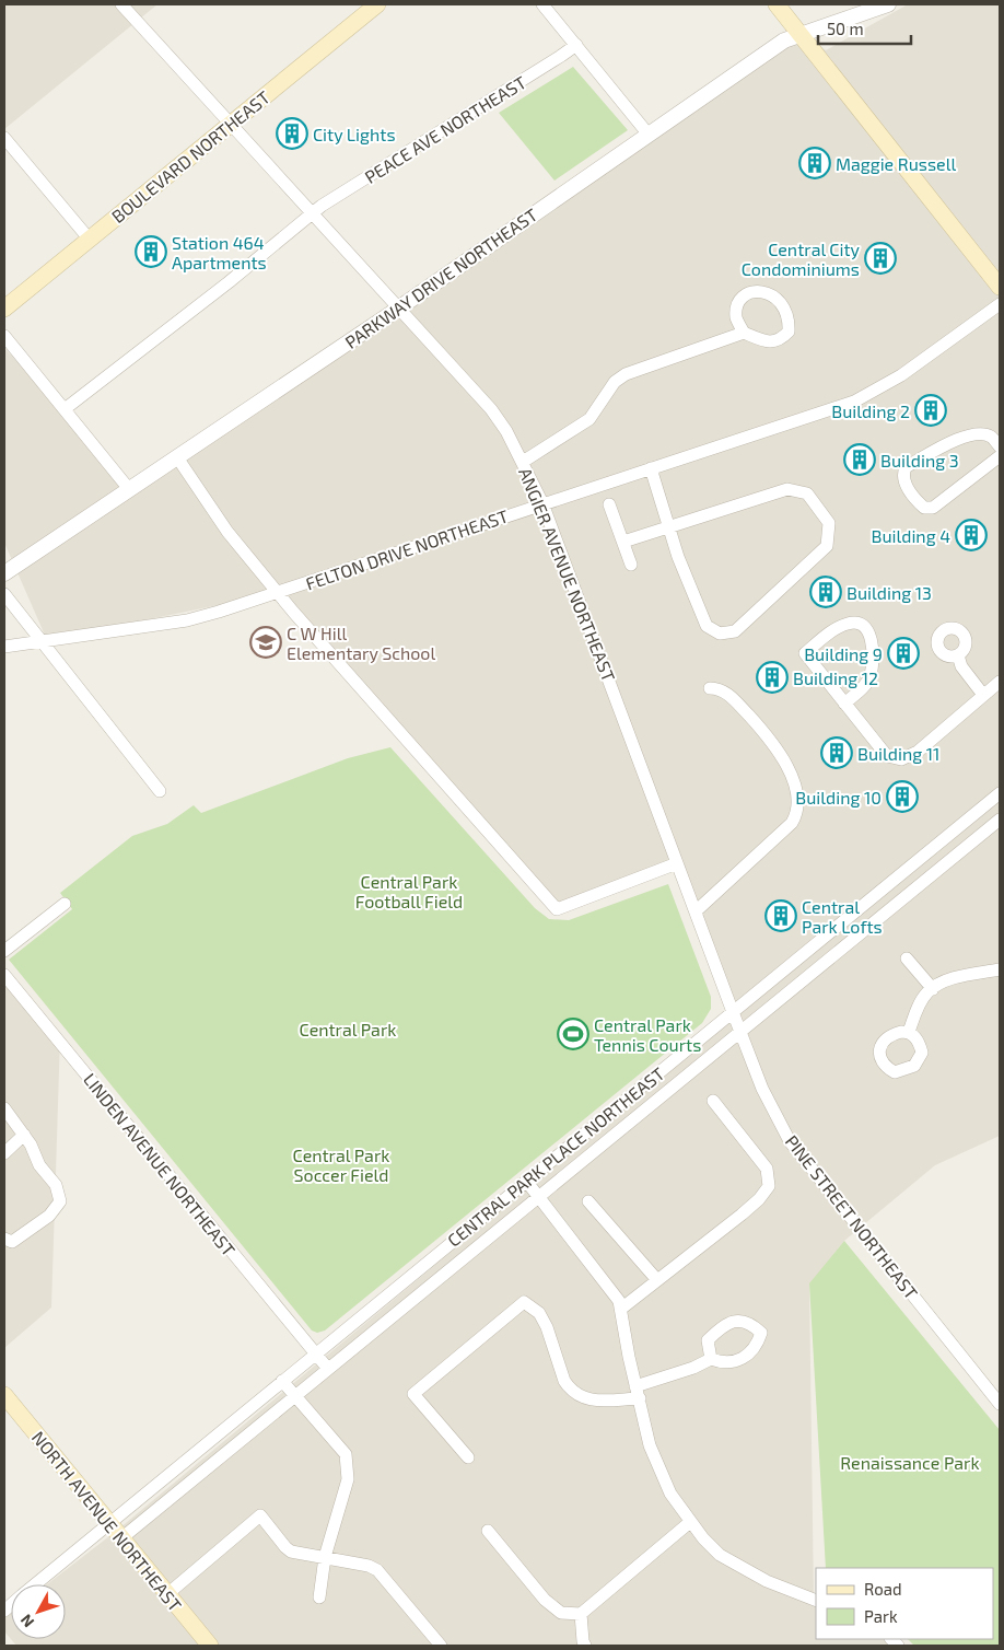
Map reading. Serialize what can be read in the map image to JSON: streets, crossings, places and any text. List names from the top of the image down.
{
  "streets": {
    "main road": ["BOULEVARD NORTHEAST", "NORTH AVENUE NORTHEAST"],
    "street": [
      "PEACE AVE NORTHEAST",
      "PARKWAY DRIVE NORTHEAST",
      "FELTON DRIVE NORTHEAST",
      "ANGIER AVENUE NORTHEAST",
      "CENTRAL PARK PLACE NORTHEAST",
      "LINDEN AVENUE NORTHEAST",
      "PINE STREET NORTHEAST"
    ]
  },
  "crossings": [
    ["PEACE AVE NORTHEAST", "ANGIER AVENUE NORTHEAST"],
    ["BOULEVARD NORTHEAST", "ANGIER AVENUE NORTHEAST"],
    ["PARKWAY DRIVE NORTHEAST", "ANGIER AVENUE NORTHEAST"],
    ["FELTON DRIVE NORTHEAST", "ANGIER AVENUE NORTHEAST"],
    ["ANGIER AVENUE NORTHEAST", "CENTRAL PARK PLACE NORTHEAST"],
    ["ANGIER AVENUE NORTHEAST", "PINE STREET NORTHEAST"],
    ["CENTRAL PARK PLACE NORTHEAST", "LINDEN AVENUE NORTHEAST"],
    ["CENTRAL PARK PLACE NORTHEAST", "PINE STREET NORTHEAST"],
    ["CENTRAL PARK PLACE NORTHEAST", "NORTH AVENUE NORTHEAST"]
  ],
  "parks": [
    "Central Park Football Field",
    "Central Park",
    "Central Park Soccer Field",
    "Renaissance Park"
  ],
  "places": {
    "building": [
      "City Lights",
      "Maggie Russell",
      "Station 464 Apartments",
      "Central City Condominiums",
      "Building 2",
      "Building 3",
      "Building 4",
      "Building 13",
      "Building 9",
      "Building 12",
      "Building 11",
      "Building 10",
      "Central Park Lofts"
    ],
    "school or university": ["C W Hill Elementary School"],
    "sports": ["Central Park Tennis Courts"]
  },
  "legend": ["Road", "Park"],
  "scale_bar": "50 m",
  "north": "bottom left"
}
